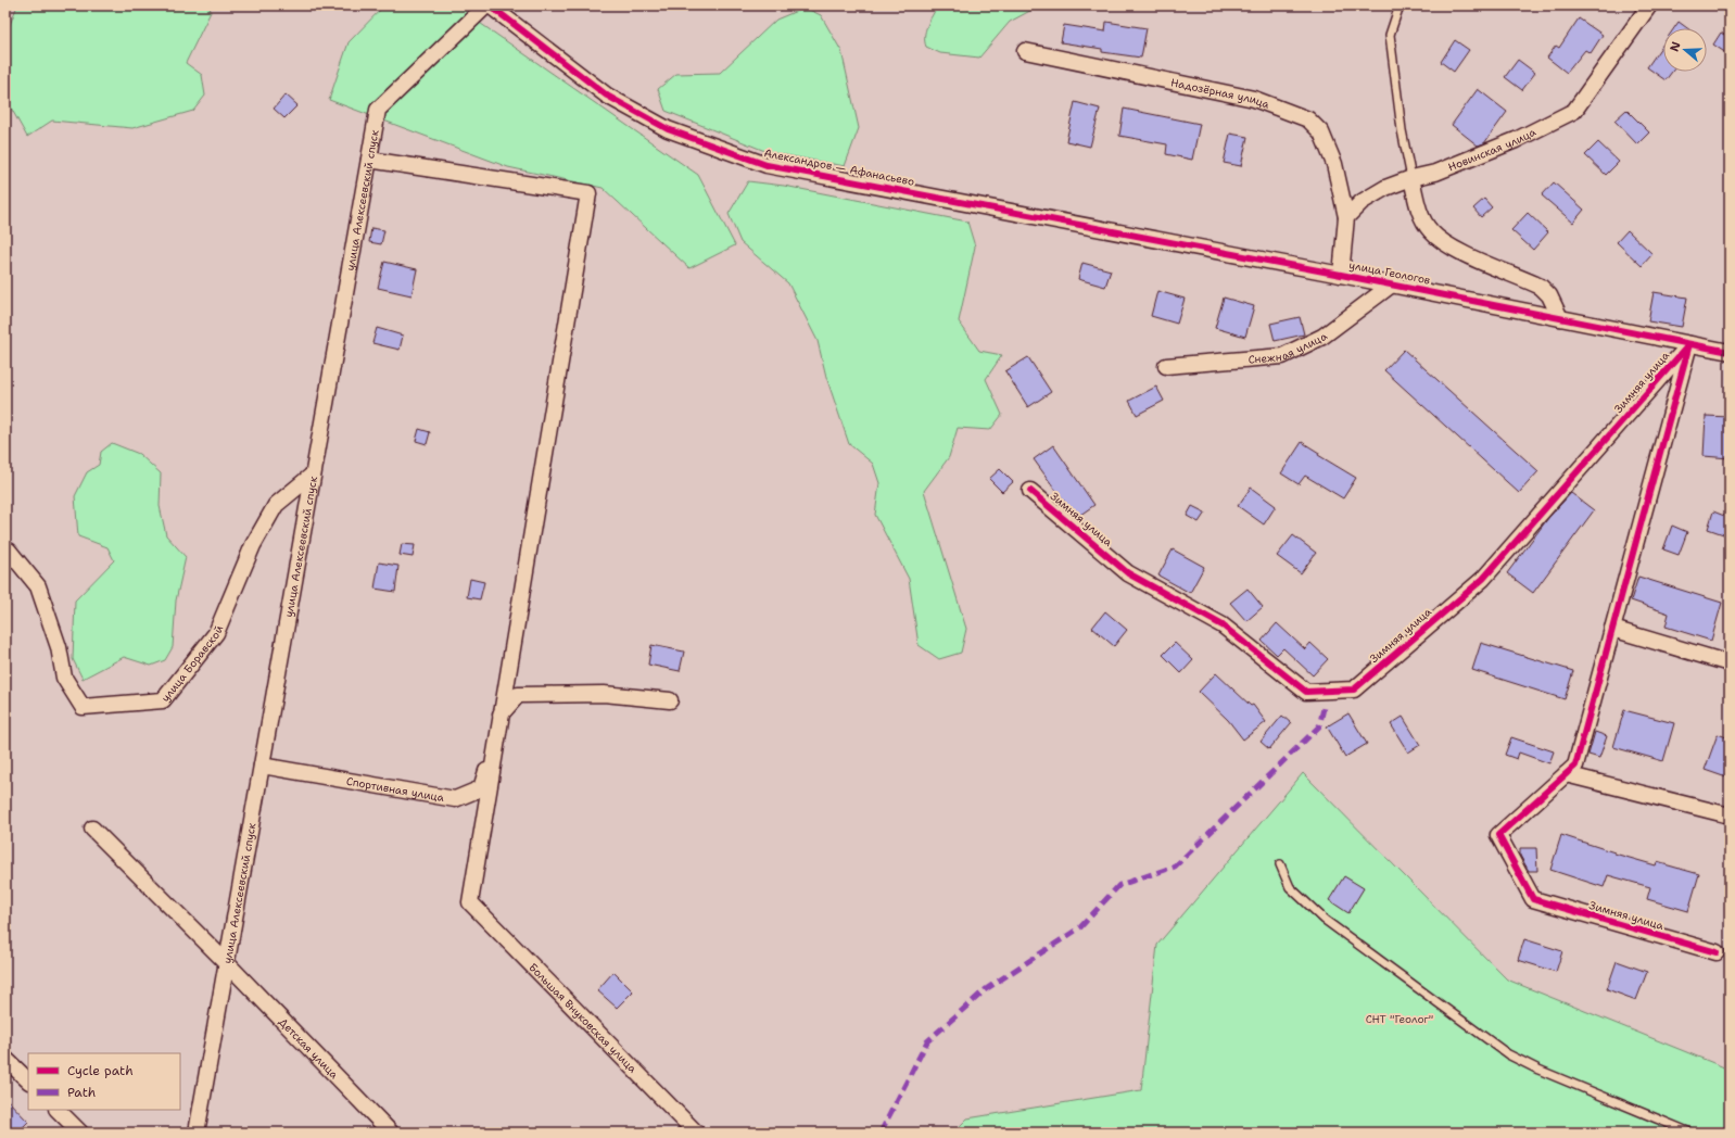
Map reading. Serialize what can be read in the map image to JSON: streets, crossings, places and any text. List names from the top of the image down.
{
  "streets": {
    "street": [
      "Надозёрная улица",
      "Новинская улица",
      "Александров — Афанасьево",
      "улица Алексеевский спуск",
      "улица Геологов",
      "Снежная улица",
      "Зимняя улица",
      "улица Боравской",
      "Спортивная улица",
      "Большая Внуковская улица",
      "Детская улица"
    ]
  },
  "crossings": [
    ["Надозёрная улица", "Новинская улица"],
    ["Александров — Афанасьево", "улица Геологов"],
    ["улица Алексеевский спуск", "улица Боравской"],
    ["улица Алексеевский спуск", "Спортивная улица"],
    ["улица Алексеевский спуск", "Детская улица"],
    ["улица Геологов", "Снежная улица"],
    ["улица Геологов", "Зимняя улица"],
    ["Спортивная улица", "Большая Внуковская улица"]
  ],
  "parks": ["СНТ \"Геолог\""],
  "legend": ["Cycle path", "Path"],
  "north": "left"
}
